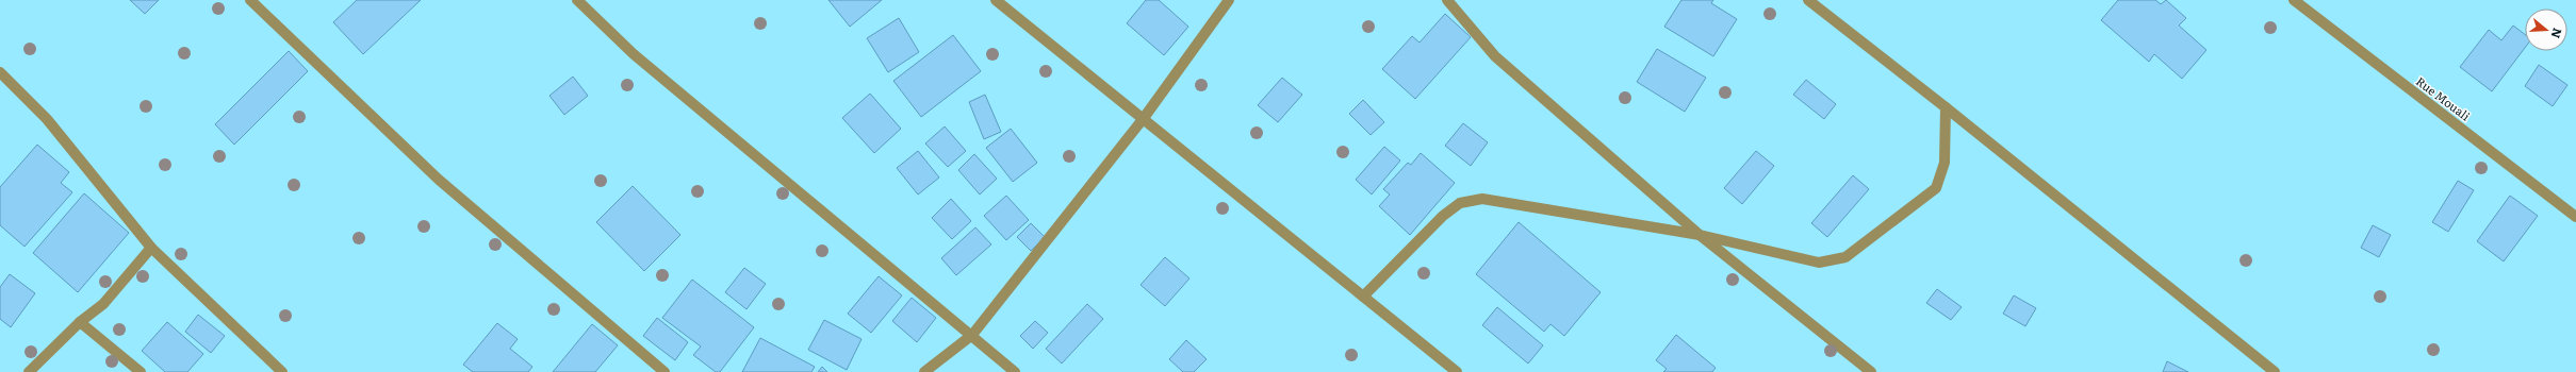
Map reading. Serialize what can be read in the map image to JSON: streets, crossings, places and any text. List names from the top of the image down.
{
  "streets": {
    "street": ["Rue Mouali"]
  },
  "north": "right"
}
